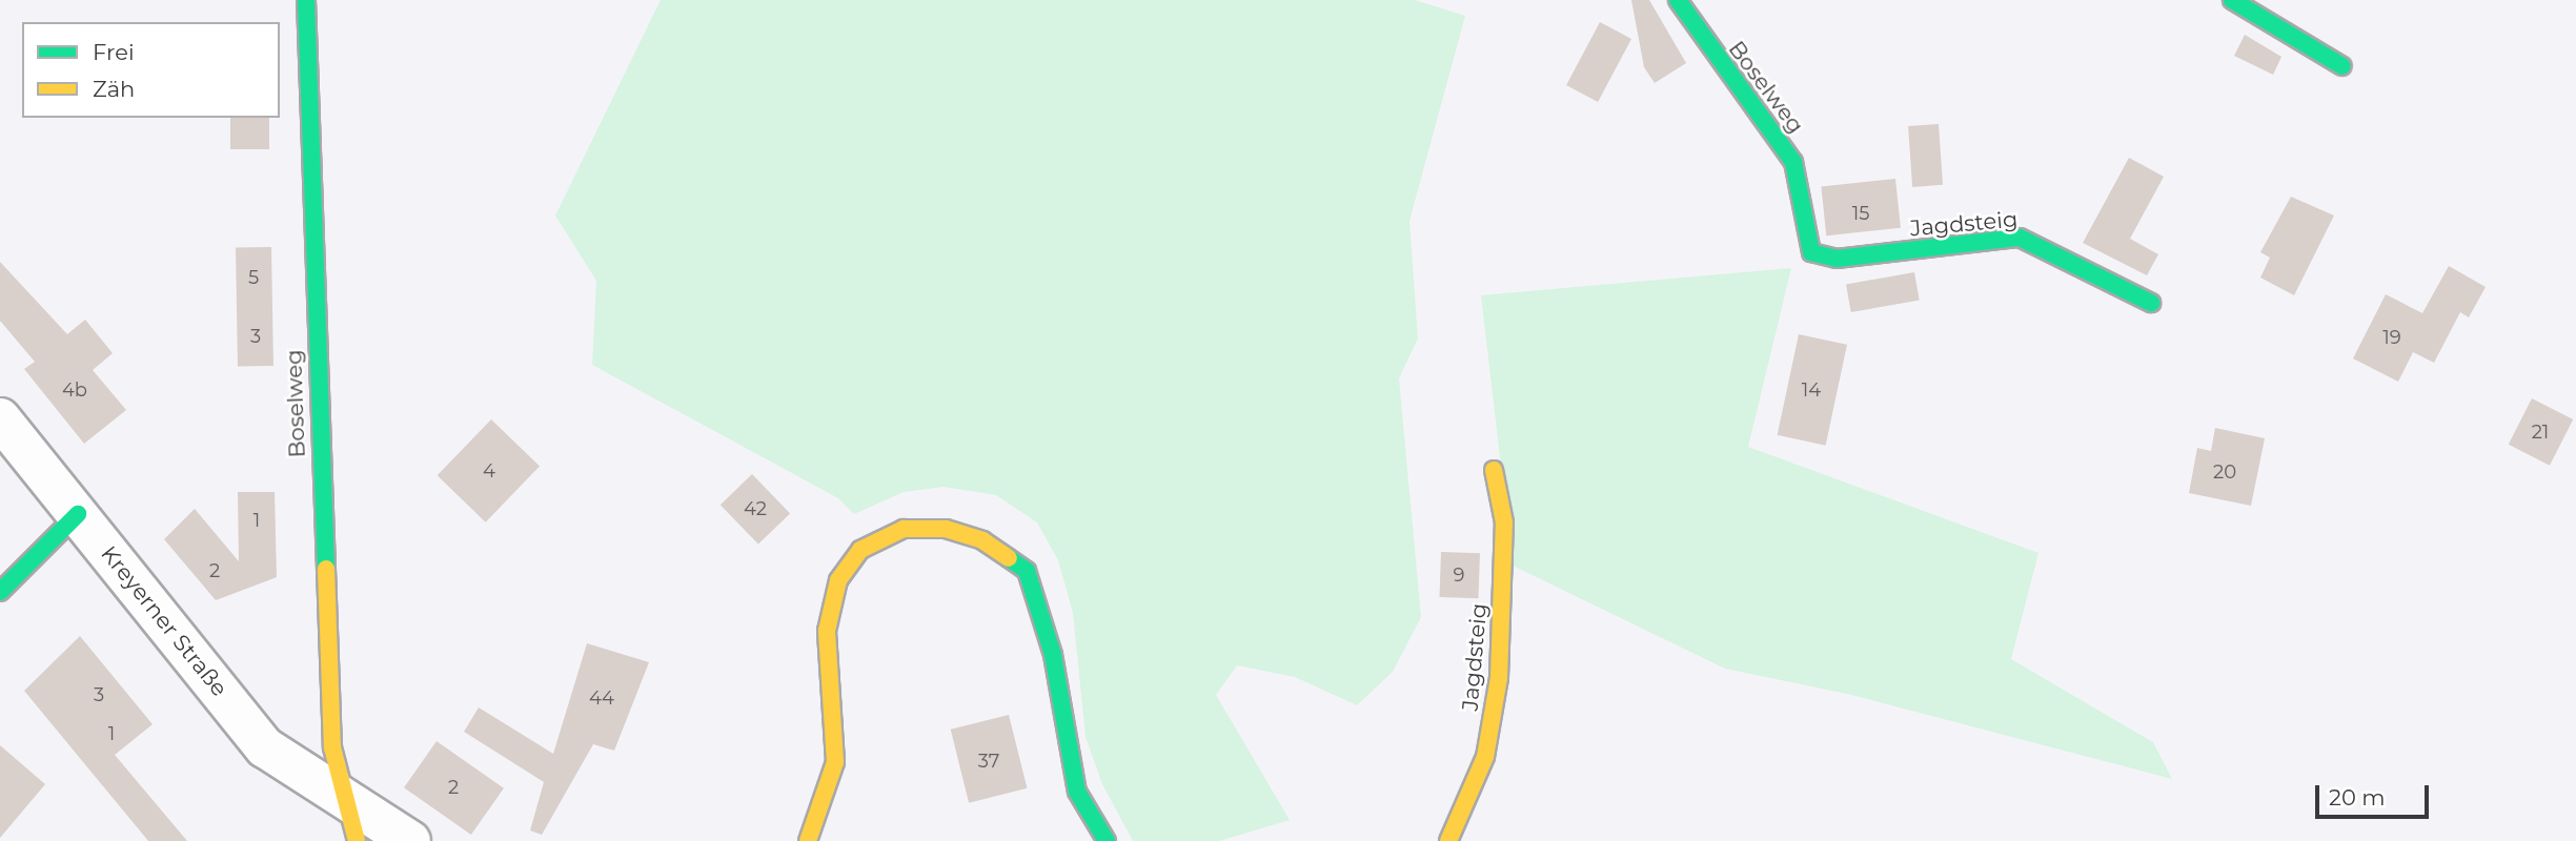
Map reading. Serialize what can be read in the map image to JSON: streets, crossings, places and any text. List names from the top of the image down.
{
  "streets": {
    "street": ["Boselweg", "Jagdsteig", "Kreyerner Straße"]
  },
  "crossings": [
    ["Boselweg", "Jagdsteig"],
    ["Boselweg", "Kreyerner Straße"]
  ],
  "house_numbers": [
    "15",
    "5",
    "3",
    "19",
    "4b",
    "14",
    "21",
    "4",
    "20",
    "42",
    "1",
    "2",
    "9",
    "3",
    "44",
    "1",
    "37",
    "2"
  ],
  "legend": ["Frei", "Zäh"],
  "scale_bar": "20 m"
}
